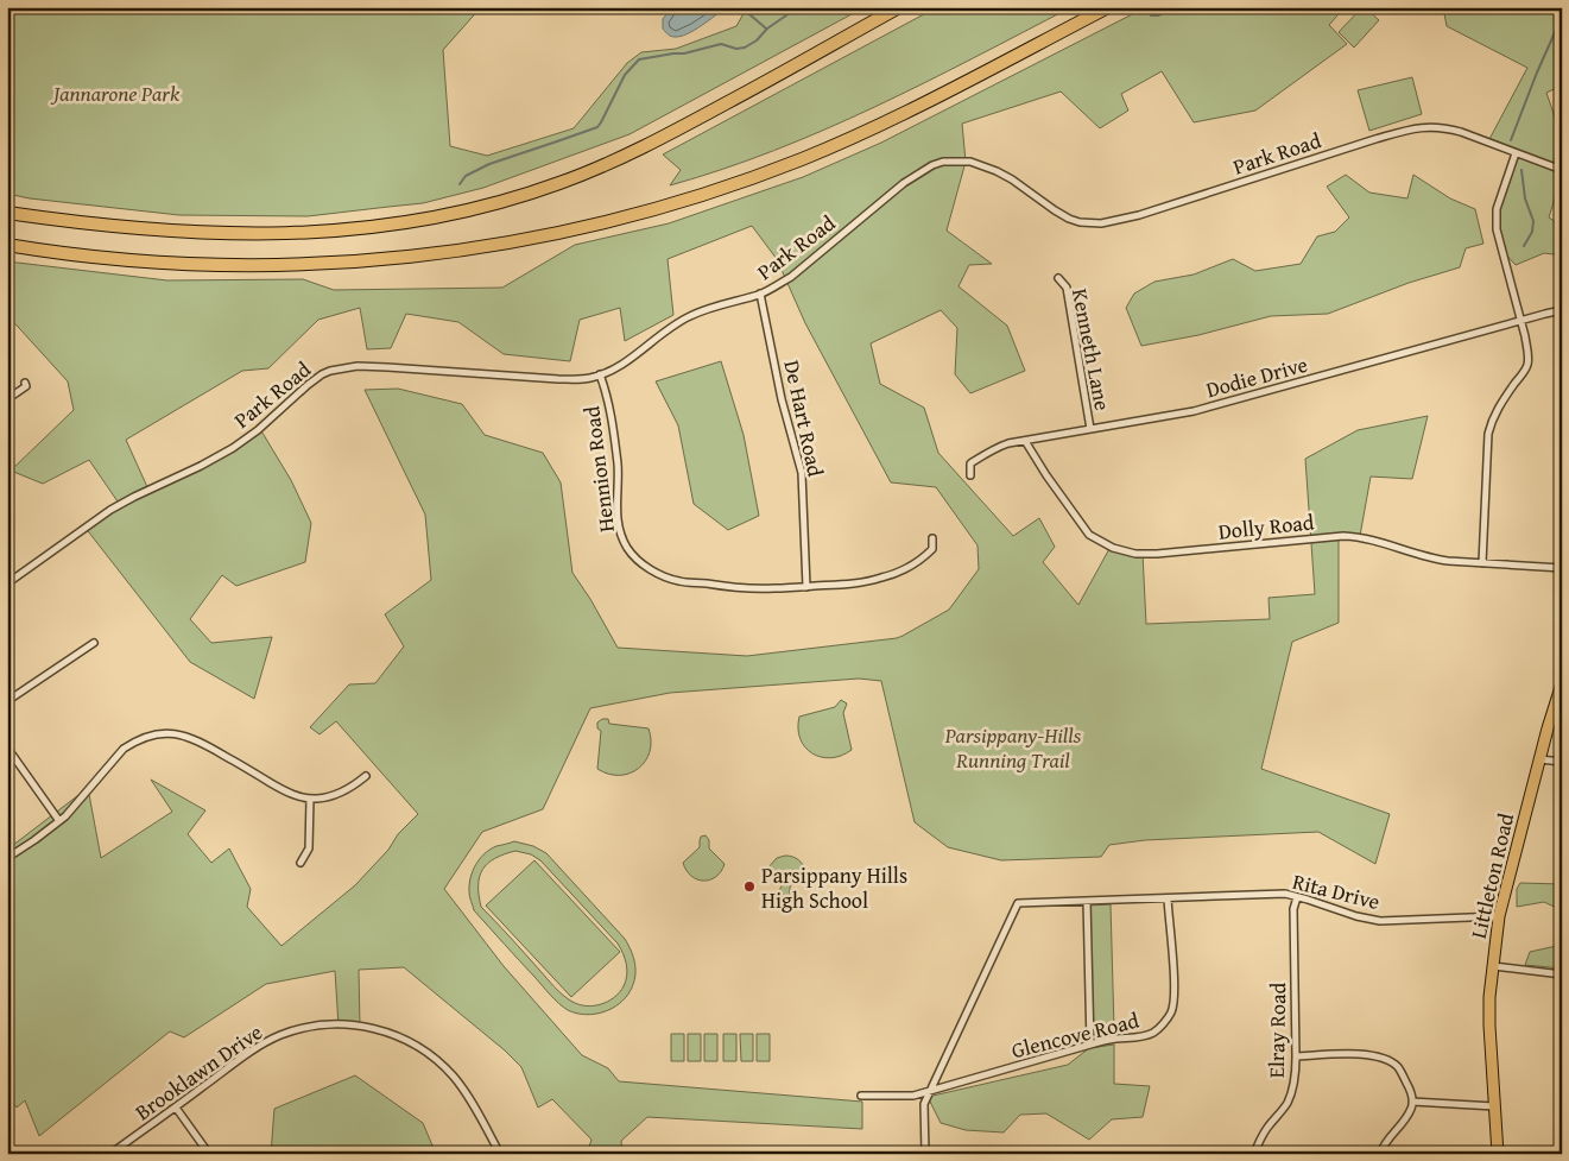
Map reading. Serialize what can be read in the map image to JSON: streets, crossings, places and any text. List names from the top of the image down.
{
  "streets": {
    "main road": ["Littleton Road"],
    "street": [
      "Park Road",
      "Kenneth Lane",
      "Dodie Drive",
      "De Hart Road",
      "Hennion Road",
      "Dolly Road",
      "Rita Drive",
      "Elray Road",
      "Glencove Road",
      "Brooklawn Drive"
    ]
  },
  "crossings": [
    ["Park Road", "De Hart Road"],
    ["Park Road", "Hennion Road"],
    ["Kenneth Lane", "Dodie Drive"],
    ["Dodie Drive", "Dolly Road"],
    ["De Hart Road", "Hennion Road"],
    ["Littleton Road", "Rita Drive"],
    ["Rita Drive", "Elray Road"],
    ["Rita Drive", "Glencove Road"]
  ],
  "parks": ["Jannarone Park", "Parsippany-Hills Running Trail"],
  "places": ["Parsippany Hills High School"]
}
